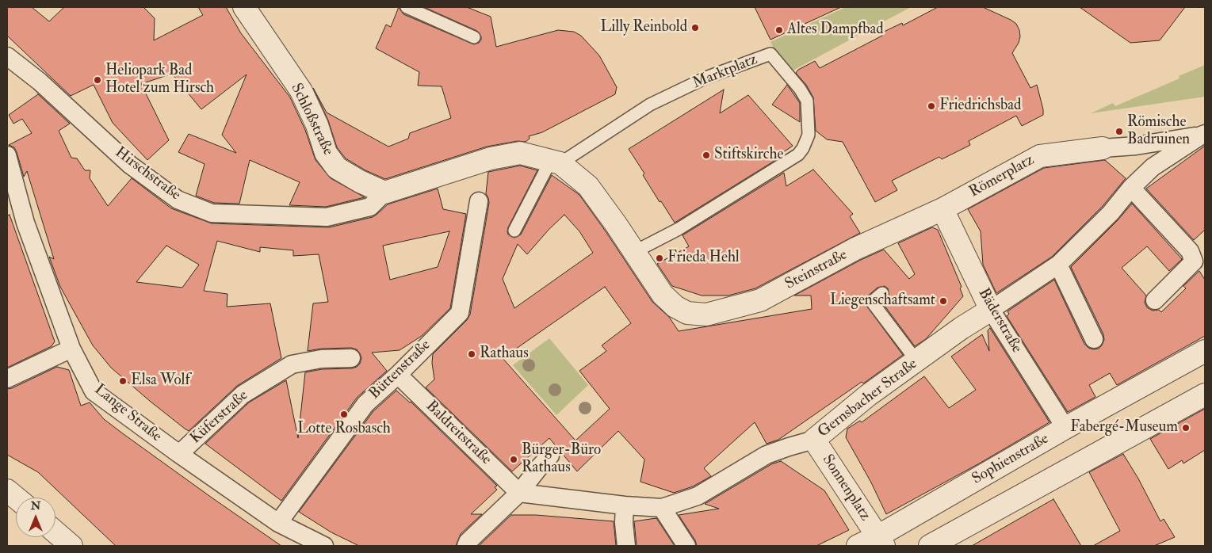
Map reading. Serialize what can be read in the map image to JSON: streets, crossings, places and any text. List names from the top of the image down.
{
  "streets": {
    "street": [
      "Schloßstraße",
      "Hirschstraße",
      "Römerplatz",
      "Steinstraße",
      "Bäderstraße",
      "Büttenstraße",
      "Gernsbacher Straße",
      "Lange Straße",
      "Küferstraße",
      "Baldreitstraße",
      "Sophienstraße",
      "Sonnenplatz"
    ],
    "lane": ["Marktplatz"]
  },
  "crossings": [
    ["Marktplatz", "Steinstraße"],
    ["Schloßstraße", "Hirschstraße"],
    ["Römerplatz", "Steinstraße"],
    ["Römerplatz", "Bäderstraße"],
    ["Römerplatz", "Gernsbacher Straße"],
    ["Steinstraße", "Bäderstraße"],
    ["Bäderstraße", "Gernsbacher Straße"],
    ["Bäderstraße", "Sophienstraße"],
    ["Büttenstraße", "Lange Straße"],
    ["Büttenstraße", "Baldreitstraße"],
    ["Gernsbacher Straße", "Baldreitstraße"],
    ["Gernsbacher Straße", "Sonnenplatz"],
    ["Lange Straße", "Küferstraße"],
    ["Sophienstraße", "Sonnenplatz"]
  ],
  "places": [
    "Lilly Reinbold",
    "Altes Dampfbad",
    "Heliopark Bad Hotel zum Hirsch",
    "Friedrichsbad",
    "Römische Badruinen",
    "Stiftskirche",
    "Frieda Hehl",
    "Liegenschaftsamt",
    "Rathaus",
    "Elsa Wolf",
    "Lotte Rosbasch",
    "Fabergé-Museum",
    "Bürger-Büro Rathaus"
  ],
  "north": "top"
}
